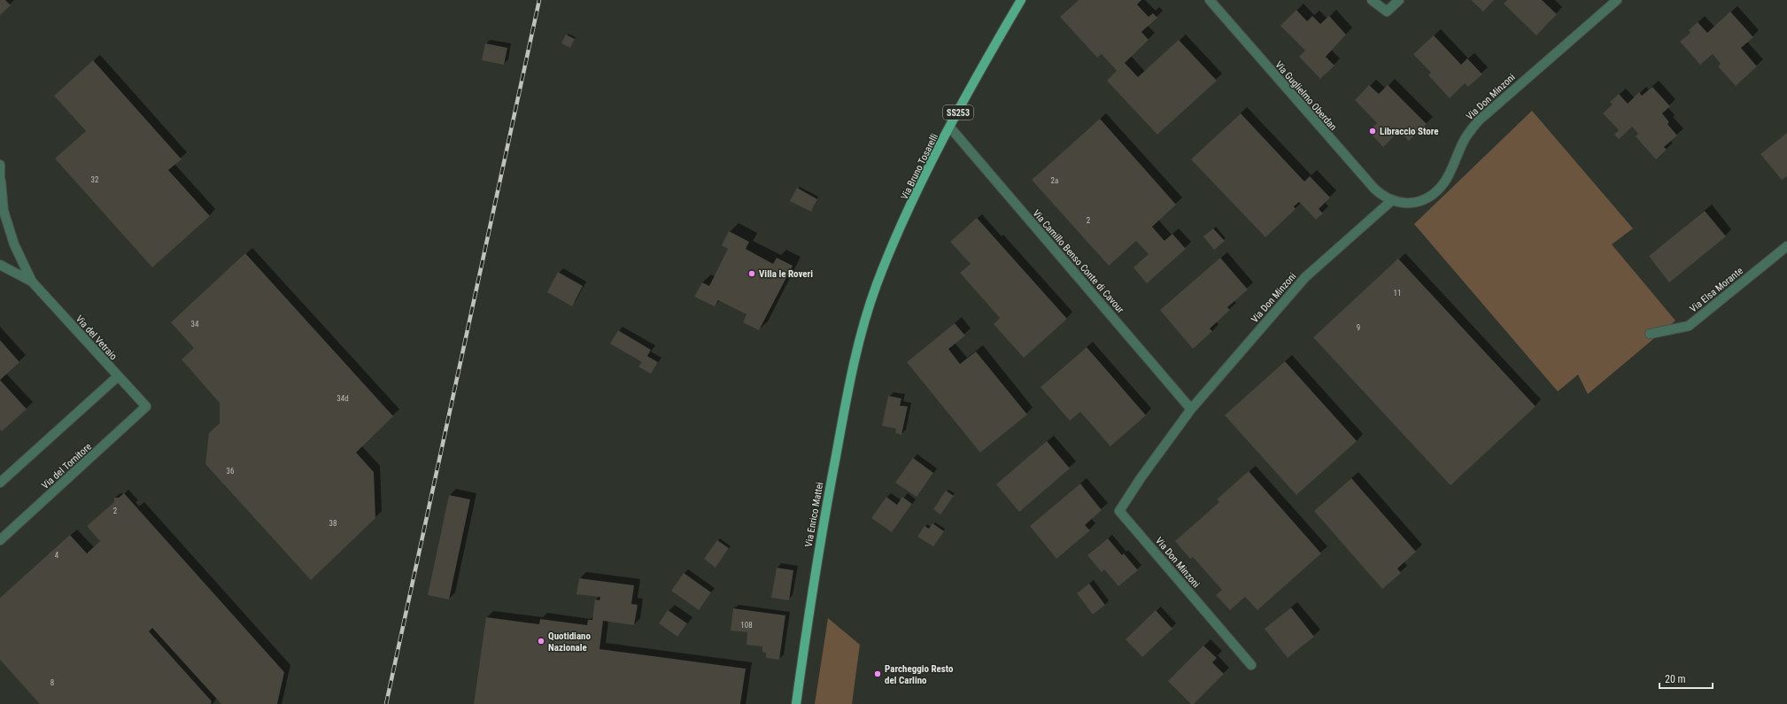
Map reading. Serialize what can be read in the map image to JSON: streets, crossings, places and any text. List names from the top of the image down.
{
  "streets": {
    "main road": ["SS253", "Via Bruno Tosarelli", "Via Enrico Mattei"],
    "street": [
      "Via Guglielmo Oberdan",
      "Via Don Minzoni",
      "Via Camillo Benso Conte di Cavour",
      "Via Elsa Morante",
      "Via del Vetraio",
      "Via del Tornitore"
    ]
  },
  "crossings": [
    ["Via Guglielmo Oberdan", "Via Don Minzoni"],
    ["Via Don Minzoni", "Via Camillo Benso Conte di Cavour"],
    ["Via Bruno Tosarelli", "Via Camillo Benso Conte di Cavour"],
    ["Via Bruno Tosarelli", "Via Enrico Mattei"],
    ["Via del Vetraio", "Via del Tornitore"]
  ],
  "places": [
    "Libraccio Store",
    "Villa le Roveri",
    "Quotidiano Nazionale",
    "Parcheggio Resto del Carlino"
  ],
  "house_numbers": [
    "32",
    "2a",
    "2",
    "11",
    "34",
    "9",
    "34d",
    "36",
    "2",
    "38",
    "4",
    "108",
    "8"
  ],
  "scale_bar": "20 m"
}
